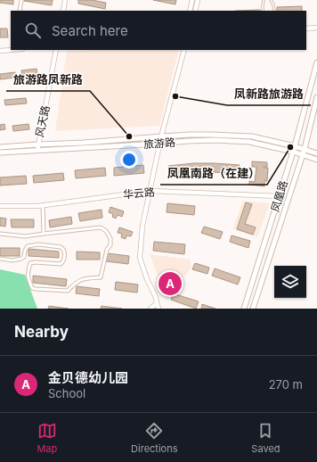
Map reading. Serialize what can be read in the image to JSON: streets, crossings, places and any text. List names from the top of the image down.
{
  "streets": {
    "main road": ["旅游路", "凤凰路"],
    "street": ["风天路", "华云路"]
  },
  "crossings": [
    ["风天路", "旅游路"],
    ["旅游路", "凤凰路"],
    ["华云路", "凤凰路"]
  ],
  "places": ["凤新路旅游路", "旅游路凤新路", "凤凰南路（在建）"],
  "page": {
    "search": "Search here",
    "pins": "A",
    "heading": "Nearby",
    "list": [
      {
        "mark": "A",
        "name": "金贝德幼儿园",
        "note": "School",
        "value": "270 m"
      }
    ],
    "nav": ["Map", "Directions", "Saved"]
  }
}
